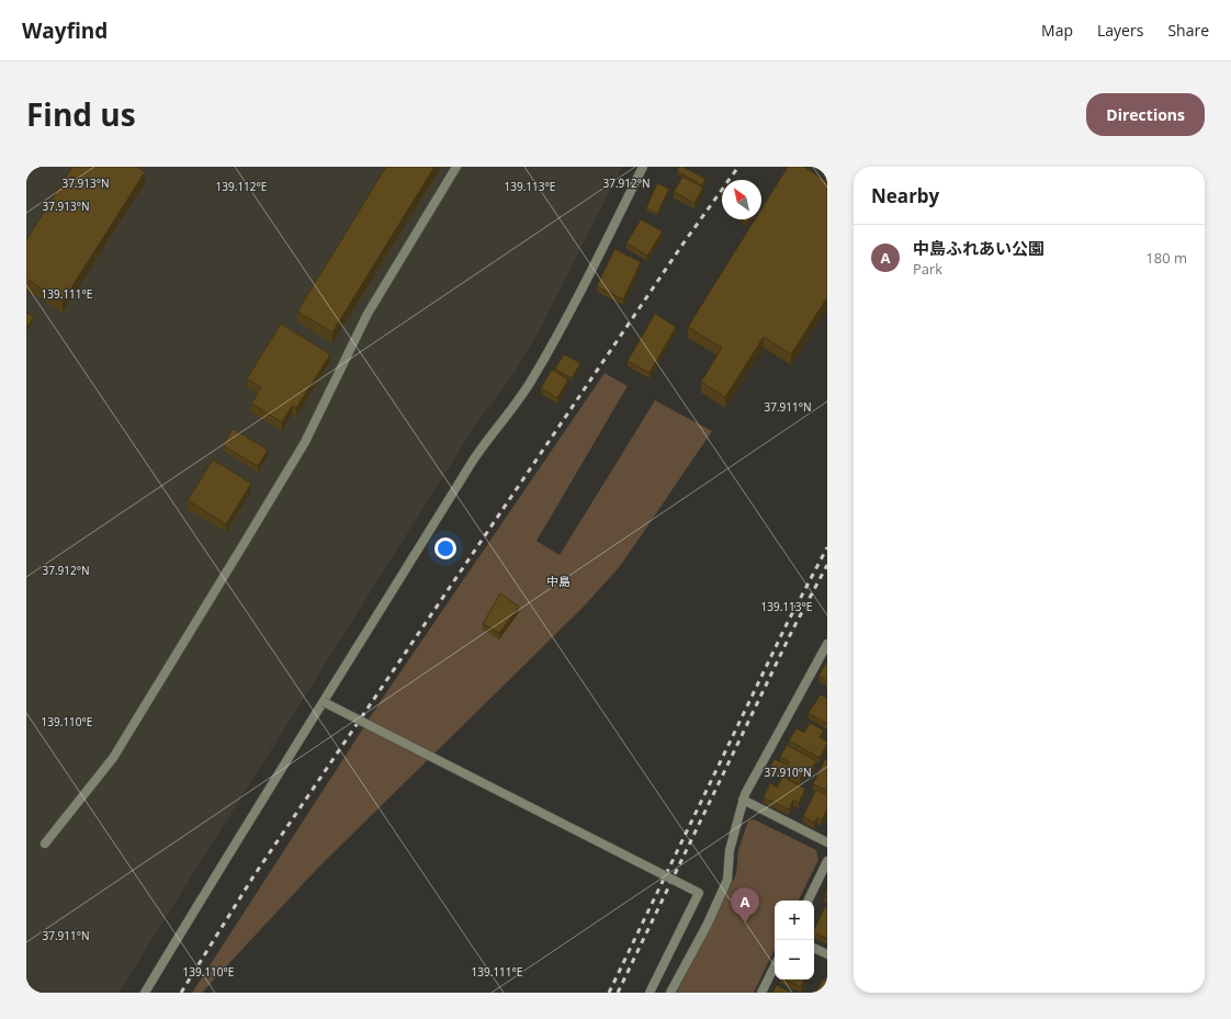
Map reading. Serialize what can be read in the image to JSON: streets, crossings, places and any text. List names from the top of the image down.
{
  "districts": ["中島"],
  "north": "top left",
  "page": {
    "header": "Wayfind",
    "nav": ["Map", "Layers", "Share"],
    "title": "Find us",
    "buttons": "Directions",
    "heading": "Nearby",
    "list": [
      {
        "mark": "A",
        "name": "中島ふれあい公園",
        "note": "Park",
        "value": "180 m"
      }
    ],
    "pins": "A",
    "map_buttons": ["+", "−"]
  },
  "coordinates": [
    "37.913°N",
    "37.912°N",
    "139.112°E",
    "139.113°E",
    "139.111°E",
    "37.911°N",
    "139.110°E",
    "37.910°N"
  ]
}
